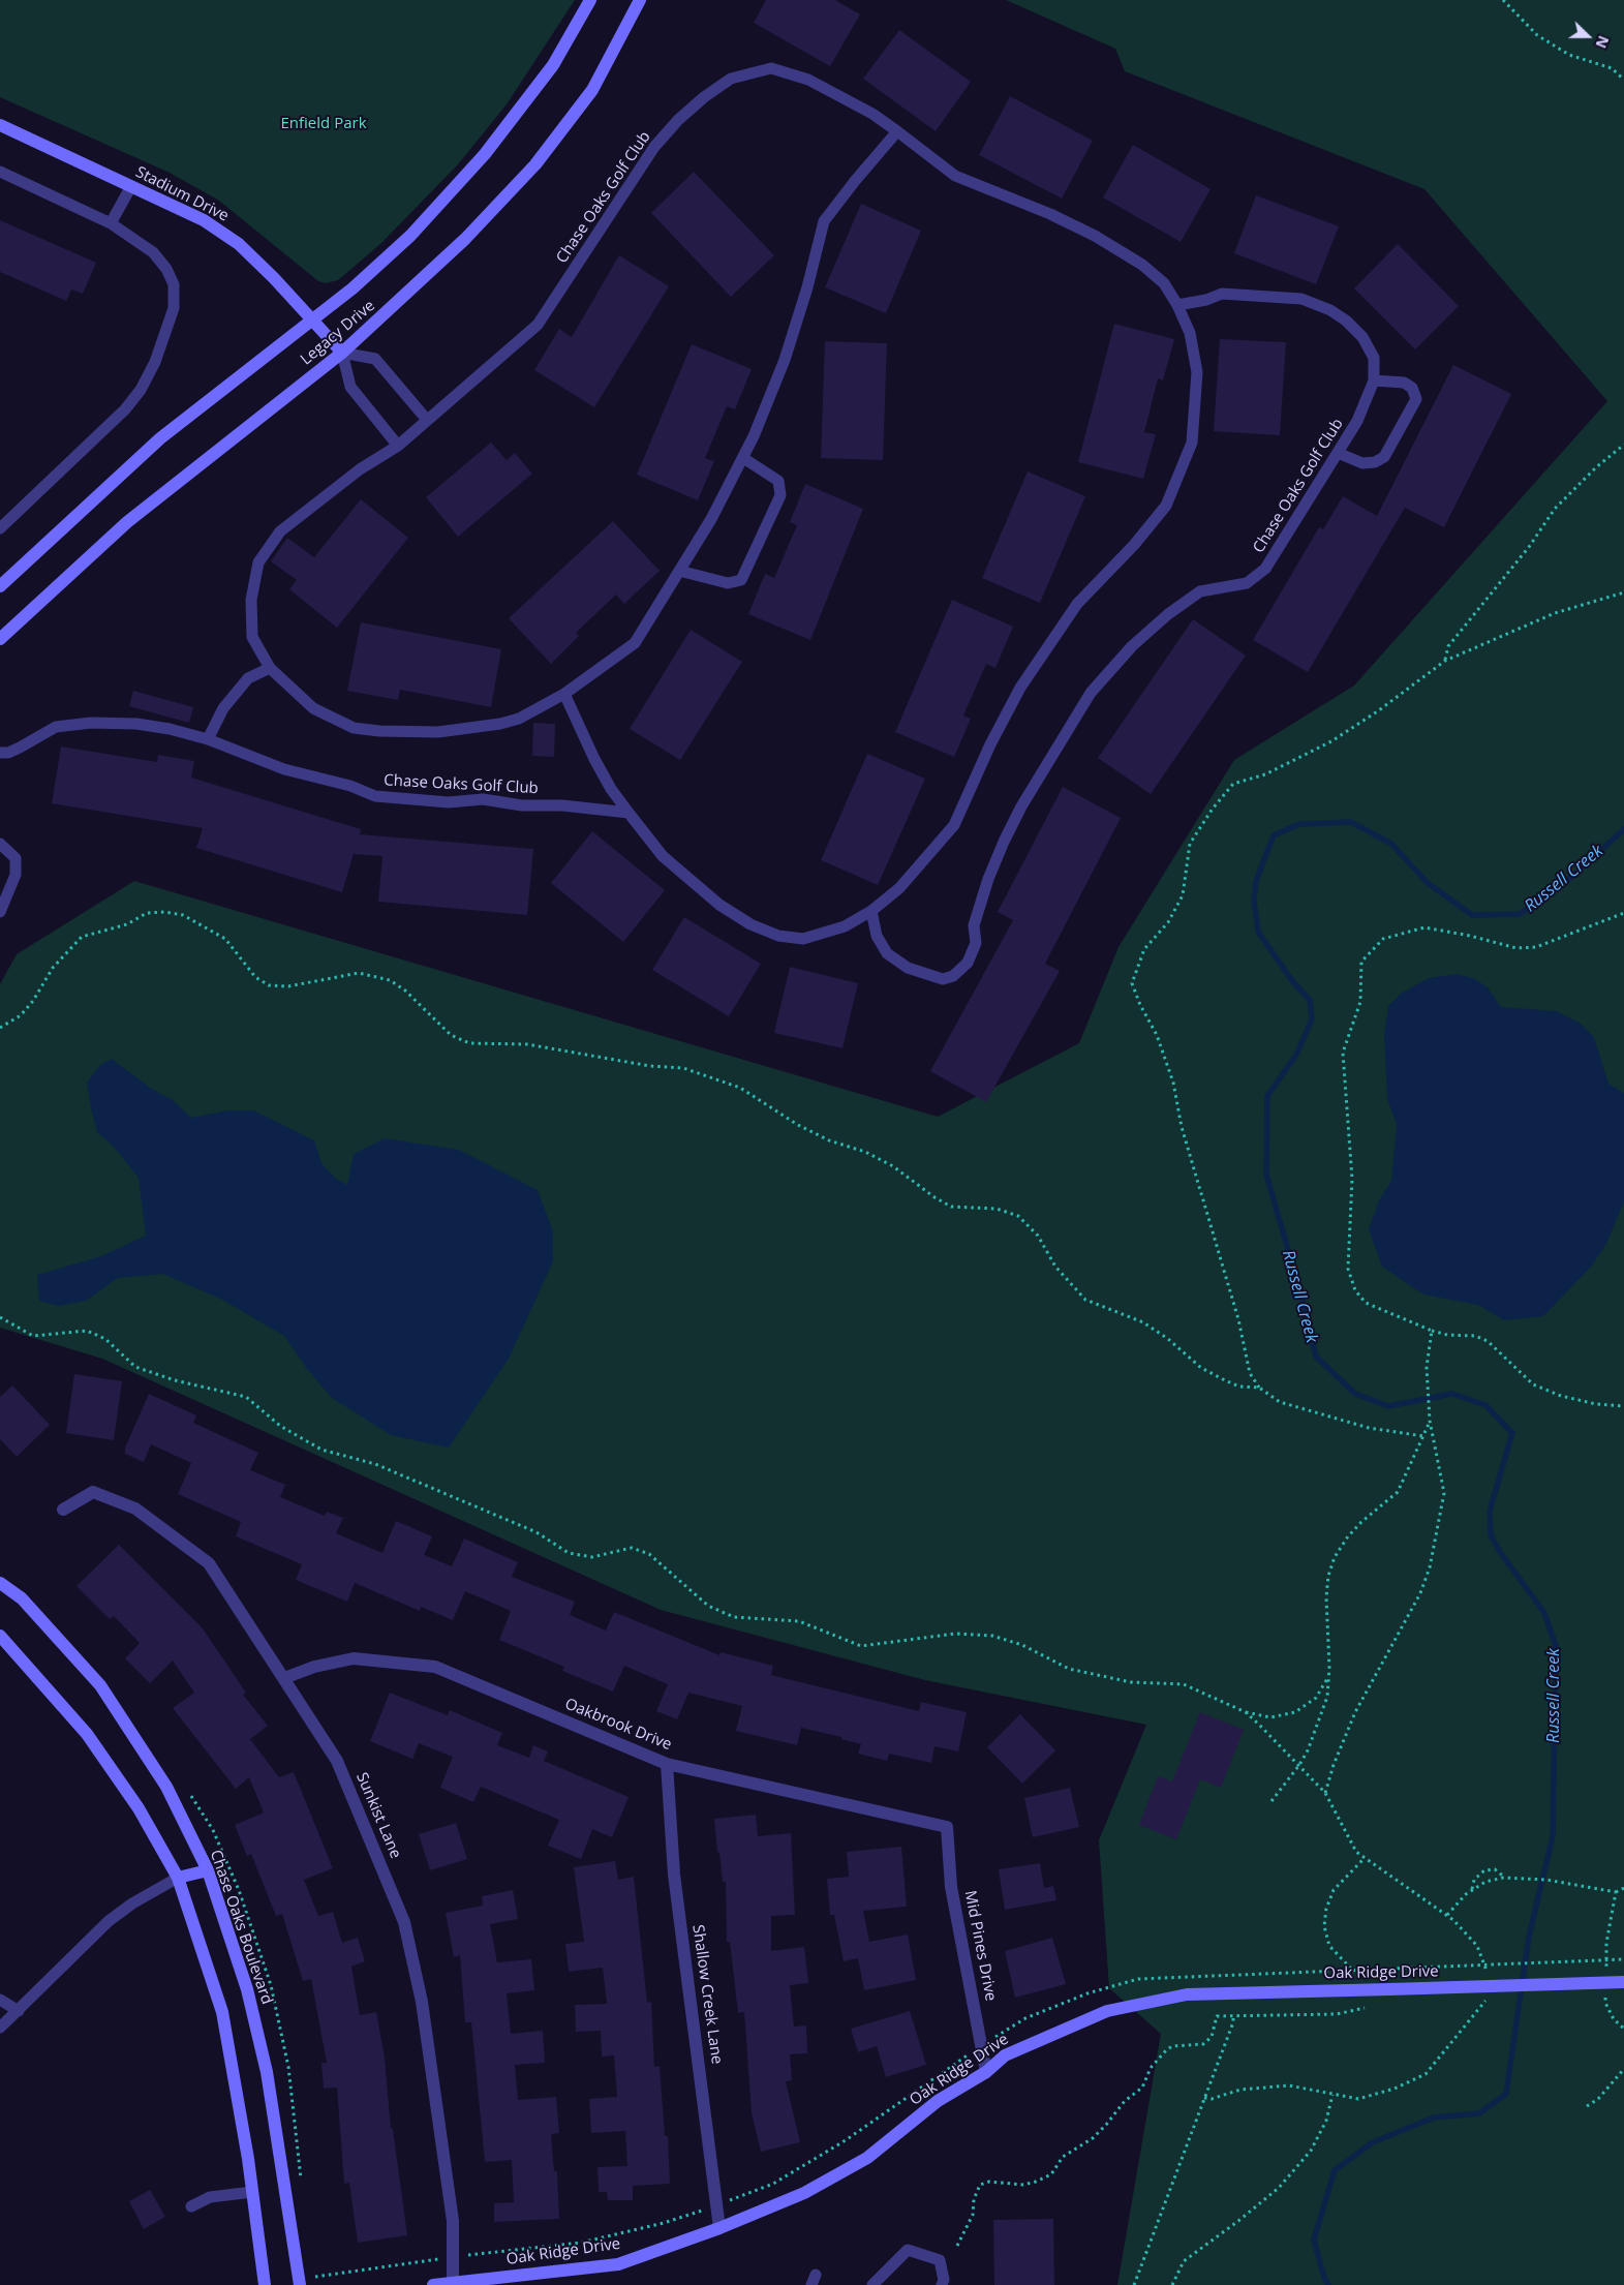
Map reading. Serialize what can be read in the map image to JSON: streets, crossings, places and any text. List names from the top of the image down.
{
  "streets": {
    "street": [
      "Stadium Drive",
      "Legacy Drive",
      "Oakbrook Drive",
      "Sunkist Lane",
      "Chase Oaks Boulevard",
      "Mid Pines Drive",
      "Oak Ridge Drive",
      "Shallow Creek Lane"
    ],
    "lane": ["Chase Oaks Golf Club"]
  },
  "crossings": [
    ["Stadium Drive", "Legacy Drive"],
    ["Oakbrook Drive", "Sunkist Lane"],
    ["Oakbrook Drive", "Mid Pines Drive"],
    ["Oakbrook Drive", "Shallow Creek Lane"],
    ["Sunkist Lane", "Oak Ridge Drive"],
    ["Mid Pines Drive", "Oak Ridge Drive"],
    ["Oak Ridge Drive", "Shallow Creek Lane"]
  ],
  "water": ["Russell Creek"],
  "parks": ["Enfield Park"],
  "north": "right"
}
